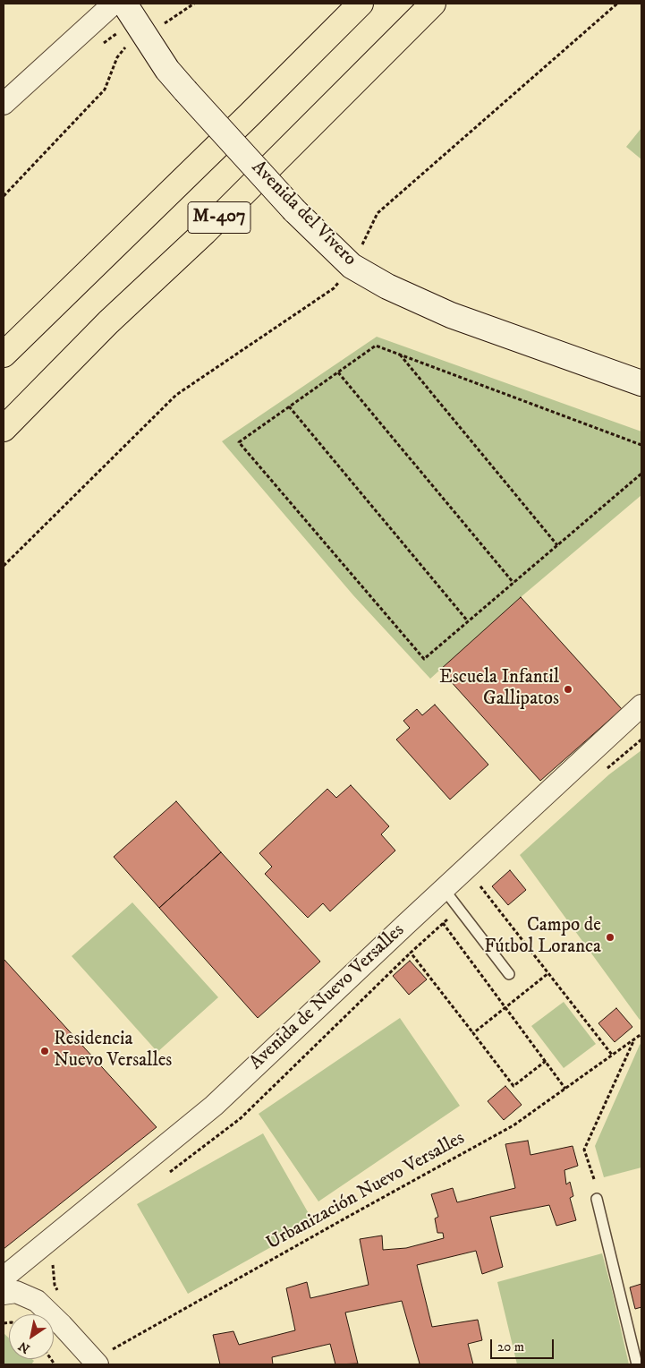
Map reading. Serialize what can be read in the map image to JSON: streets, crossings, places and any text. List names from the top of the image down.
{
  "streets": {
    "highway": ["M-407"],
    "main road": ["Avenida del Vivero"],
    "street": ["Avenida de Nuevo Versalles"],
    "path": ["Urbanización Nuevo Versalles"]
  },
  "places": ["Escuela Infantil Gallipatos", "Campo de Fútbol Loranca", "Residencia Nuevo Versalles"],
  "scale_bar": "20 m",
  "north": "bottom left"
}
